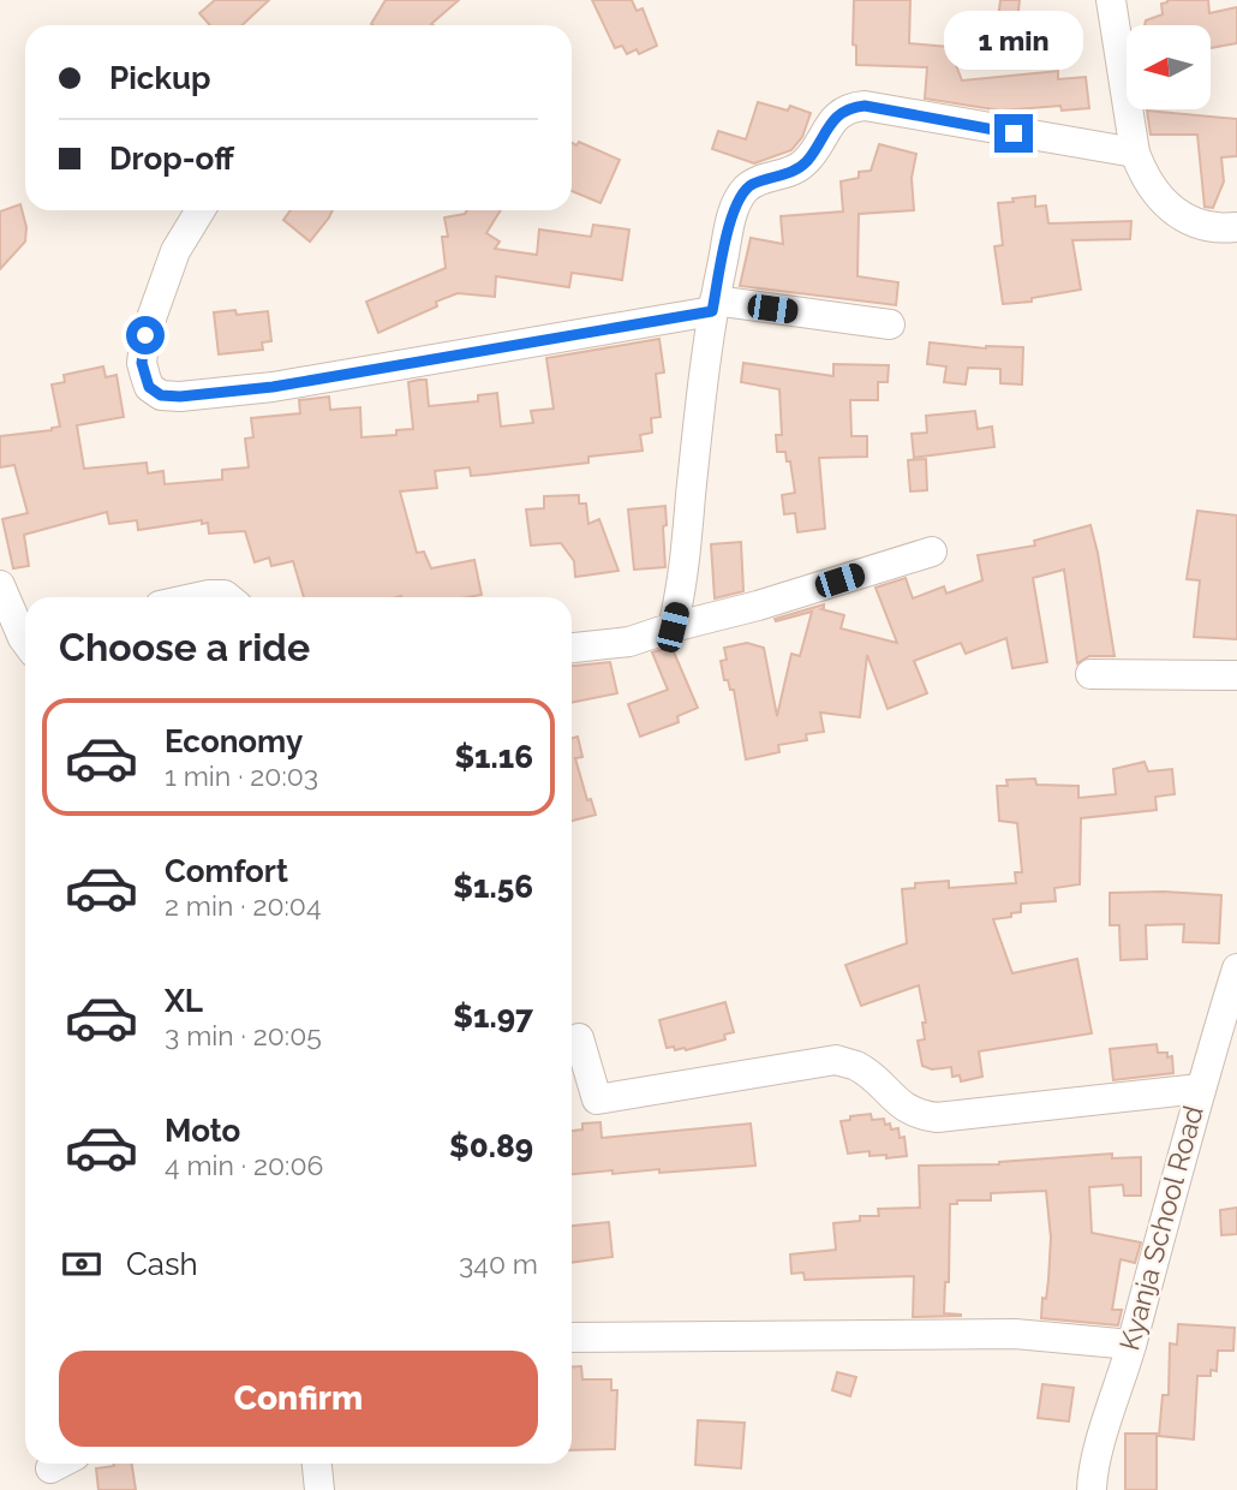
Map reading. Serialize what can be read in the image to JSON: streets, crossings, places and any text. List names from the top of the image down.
{
  "streets": {
    "street": ["Kyanja School Road"]
  },
  "north": "left",
  "page": {
    "bubble": "1 min",
    "banner": ["Pickup", "Drop-off"],
    "heading": "Choose a ride",
    "list": [
      {
        "name": "Economy",
        "note": "1 min · 20:03",
        "value": "$1.16"
      },
      {
        "name": "Comfort",
        "note": "2 min · 20:04",
        "value": "$1.56"
      },
      {
        "name": "XL",
        "note": "3 min · 20:05",
        "value": "$1.97"
      },
      {
        "name": "Moto",
        "note": "4 min · 20:06",
        "value": "$0.89"
      }
    ],
    "pay": ["Cash", "340 m"],
    "buttons": "Confirm"
  }
}
